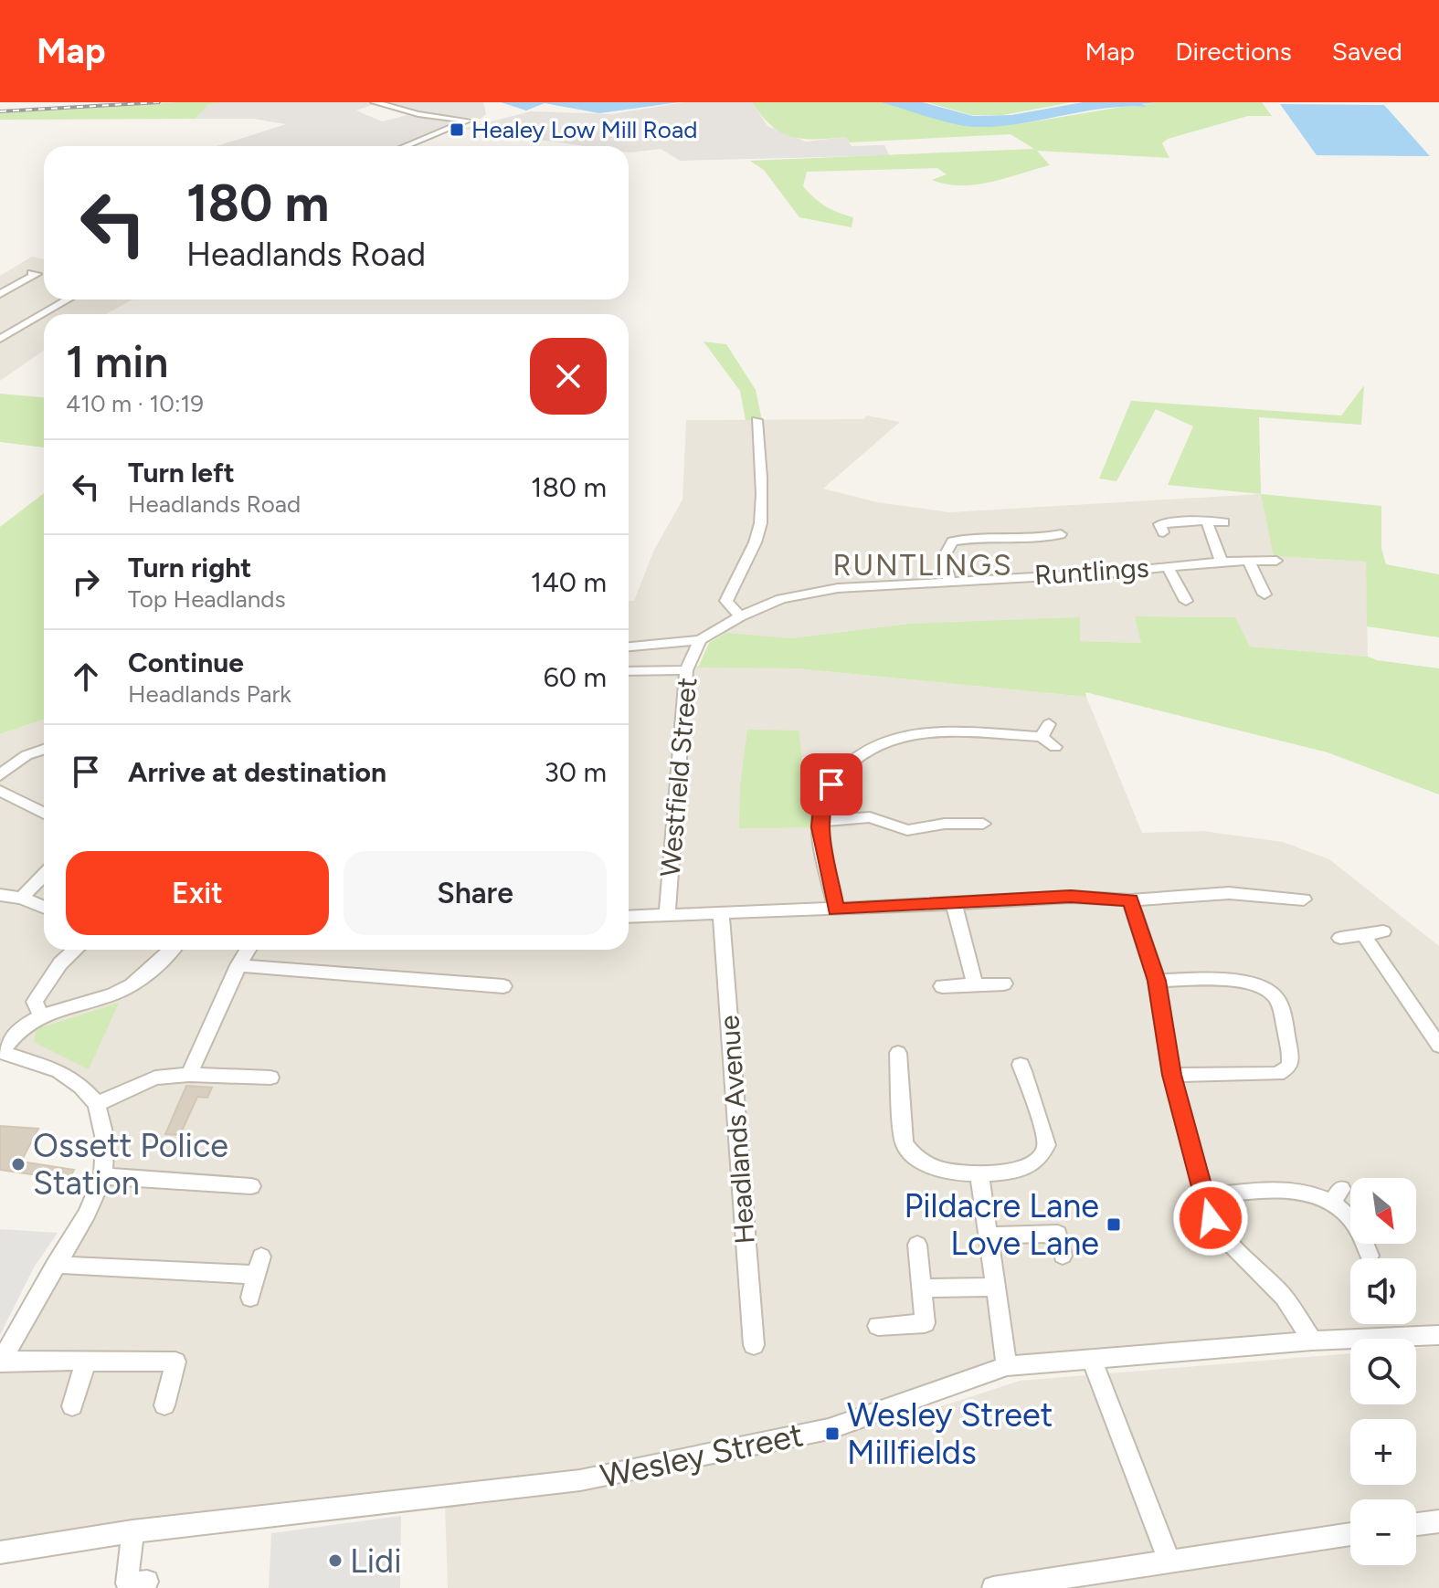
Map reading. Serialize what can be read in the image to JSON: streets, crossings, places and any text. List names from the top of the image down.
{
  "streets": {
    "street": [
      "Runtlings",
      "Westfield Street",
      "Headlands Avenue",
      "Wesley Street"
    ]
  },
  "crossings": [
    ["Runtlings", "Westfield Street"]
  ],
  "districts": ["RUNTLINGS"],
  "places": {
    "transit": ["Healey Low Mill Road", "Pildacre Lane Love Lane", "Wesley Street Millfields"],
    "other": ["Ossett Police Station", "Lidi"]
  },
  "north": "bottom right",
  "page": {
    "header": "Map",
    "nav": ["Map", "Directions", "Saved"],
    "turn": ["180 m", "Headlands Road"],
    "heading": ["1 min", "410 m · 10:19"],
    "list": [
      {
        "name": "Turn left",
        "note": "Headlands Road",
        "value": "180 m"
      },
      {
        "name": "Turn right",
        "note": "Top Headlands",
        "value": "140 m"
      },
      {
        "name": "Continue",
        "note": "Headlands Park",
        "value": "60 m"
      },
      {
        "name": "Arrive at destination",
        "value": "30 m"
      }
    ],
    "buttons": ["Exit", "Share"],
    "map_buttons": ["+", "−"]
  }
}
